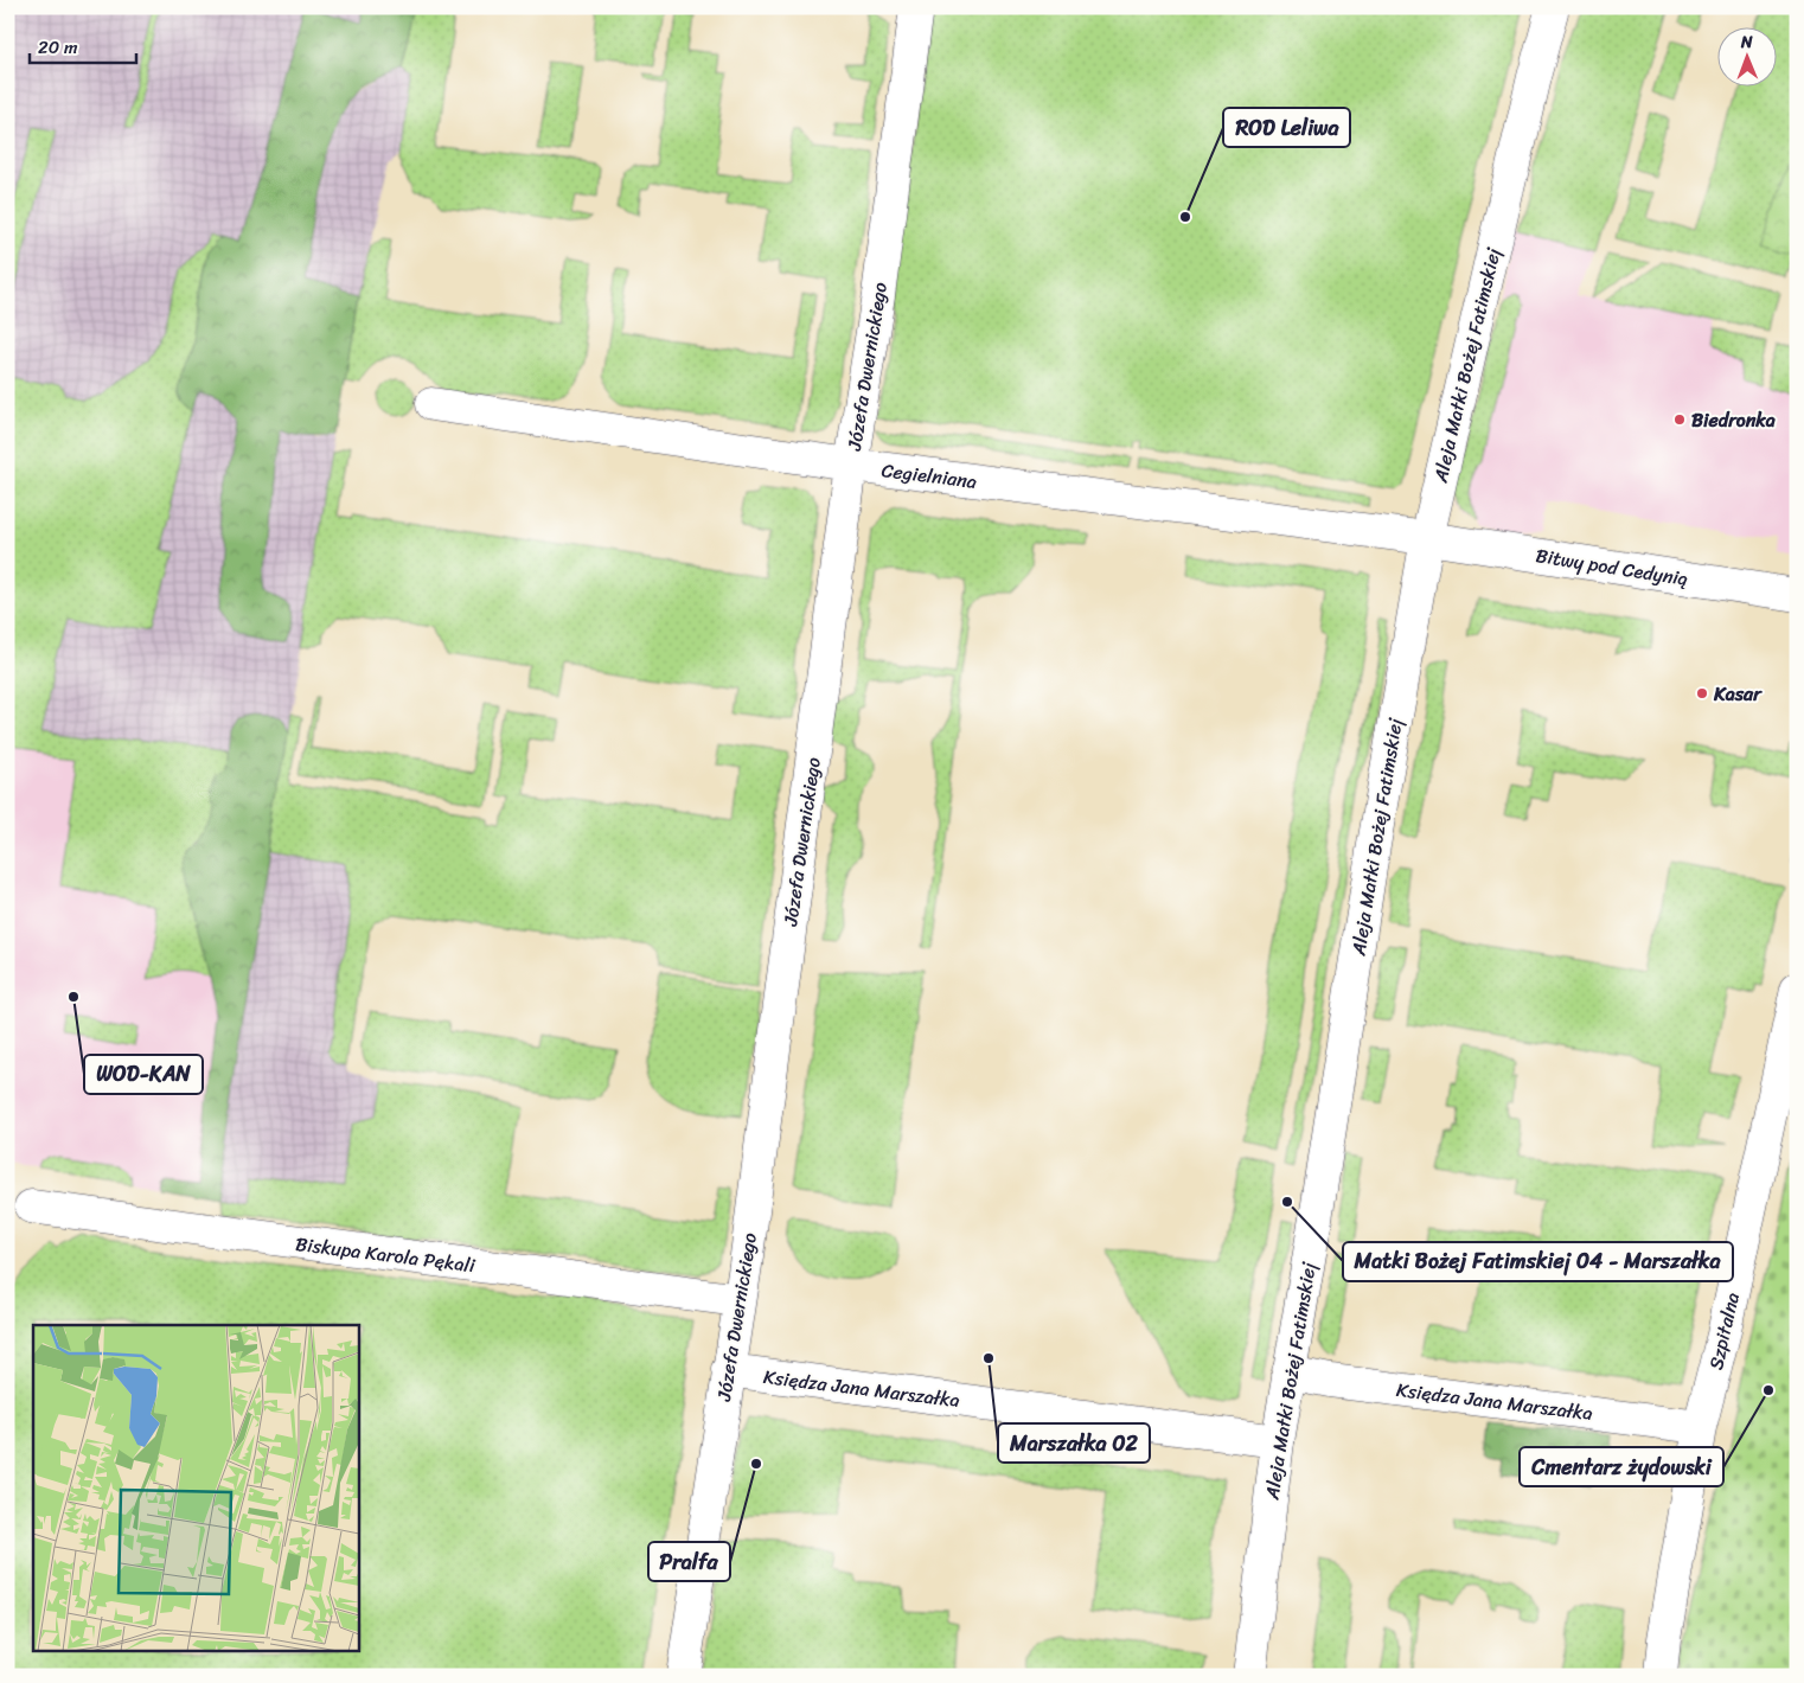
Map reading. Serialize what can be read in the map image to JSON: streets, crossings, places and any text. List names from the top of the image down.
{
  "streets": {
    "street": [
      "Aleja Matki Bożej Fatimskiej",
      "Józefa Dwernickiego",
      "Cegielniana",
      "Bitwy pod Cedynią",
      "Biskupa Karola Pękali",
      "Szpitalna",
      "Księdza Jana Marszałka"
    ]
  },
  "crossings": [
    ["Aleja Matki Bożej Fatimskiej", "Cegielniana"],
    ["Aleja Matki Bożej Fatimskiej", "Bitwy pod Cedynią"],
    ["Aleja Matki Bożej Fatimskiej", "Księdza Jana Marszałka"],
    ["Józefa Dwernickiego", "Cegielniana"],
    ["Józefa Dwernickiego", "Biskupa Karola Pękali"],
    ["Józefa Dwernickiego", "Księdza Jana Marszałka"],
    ["Cegielniana", "Bitwy pod Cedynią"],
    ["Szpitalna", "Księdza Jana Marszałka"]
  ],
  "places": [
    "ROD Leliwa",
    "Biedronka",
    "Kasar",
    "WOD-KAN",
    "Matki Bożej Fatimskiej 04 - Marszałka",
    "Marszałka 02",
    "Cmentarz żydowski",
    "Pralfa"
  ],
  "scale_bar": "20 m",
  "north": "top"
}
